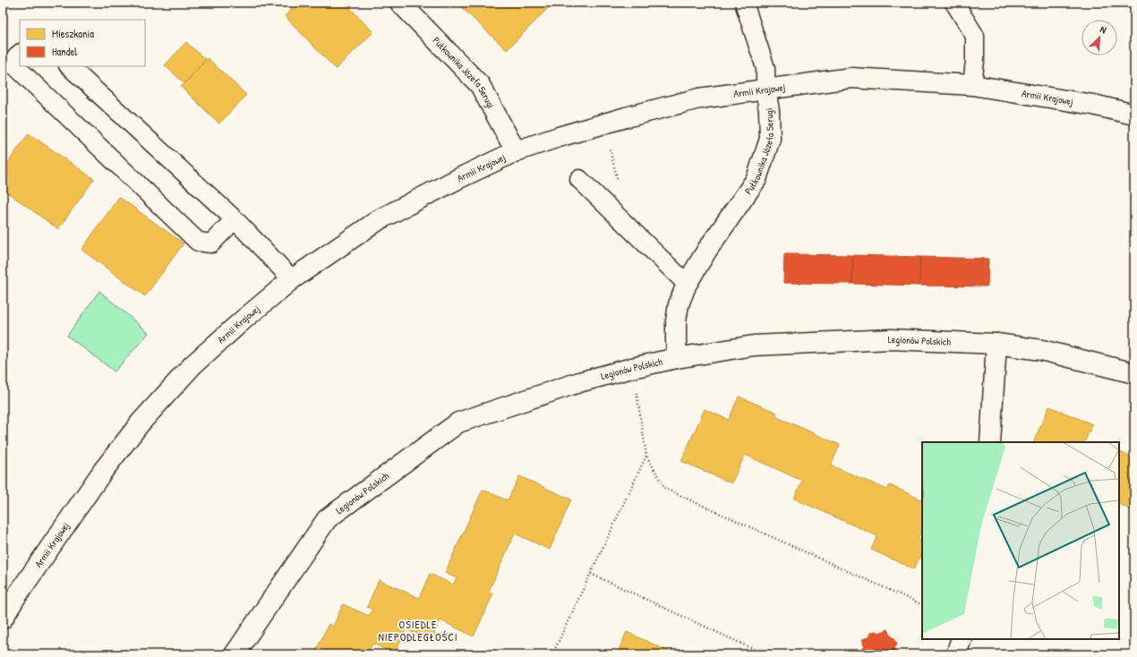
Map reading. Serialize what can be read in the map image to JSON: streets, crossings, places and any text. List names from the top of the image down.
{
  "streets": {
    "street": ["Pułkownika Józefa Serugi", "Armii Krajowej", "Legionów Polskich"]
  },
  "crossings": [
    ["Pułkownika Józefa Serugi", "Armii Krajowej"],
    ["Pułkownika Józefa Serugi", "Legionów Polskich"]
  ],
  "districts": ["OSIEDLE NIEPODLEGŁOŚCI"],
  "legend": ["Mieszkania", "Handel"],
  "north": "top right"
}
